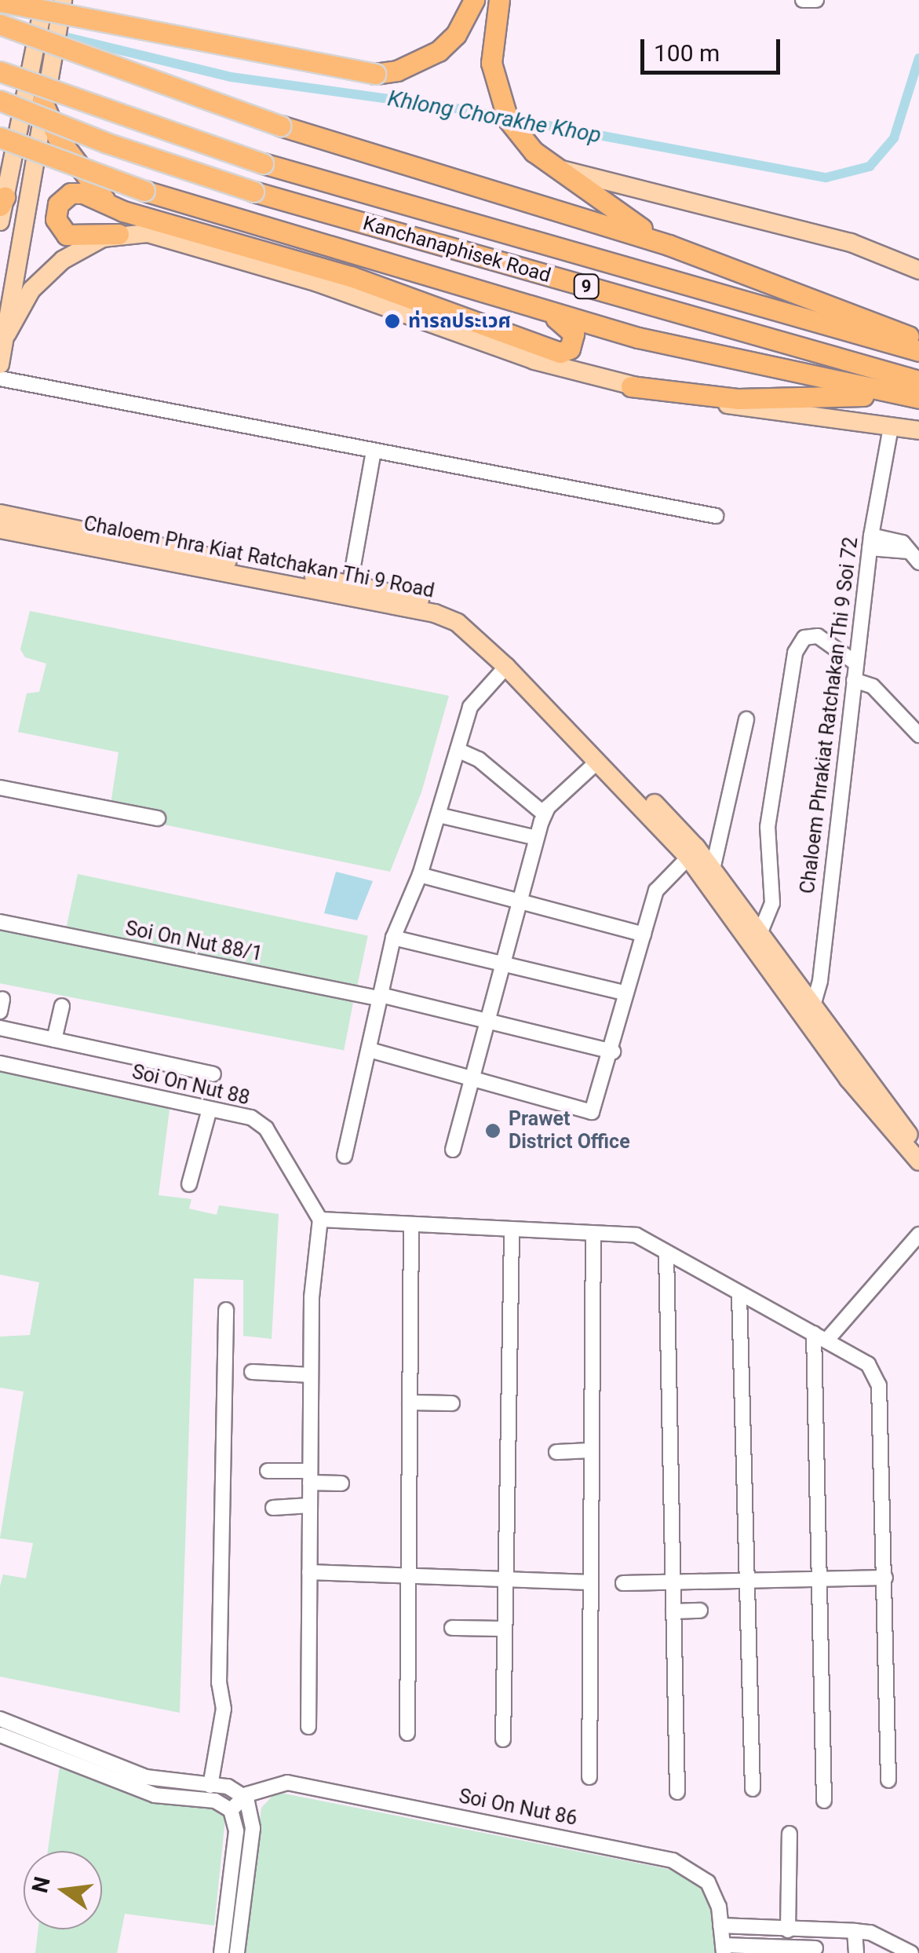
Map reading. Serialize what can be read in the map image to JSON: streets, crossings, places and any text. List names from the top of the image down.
{
  "streets": {
    "highway": ["Kanchanaphisek Road", "9"],
    "main road": ["Chaloem Phra Kiat Ratchakan Thi 9 Road"],
    "street": [
      "Chaloem Phrakiat Ratchakan Thi 9 Soi 72",
      "Soi On Nut 88/1",
      "Soi On Nut 88",
      "Soi On Nut 86"
    ]
  },
  "crossings": [
    ["Chaloem Phra Kiat Ratchakan Thi 9 Road", "Chaloem Phrakiat Ratchakan Thi 9 Soi 72"]
  ],
  "water": ["Khlong Chorakhe Khop"],
  "places": ["ท่ารถประเวศ", "Prawet District Office"],
  "scale_bar": "100 m",
  "north": "left"
}
